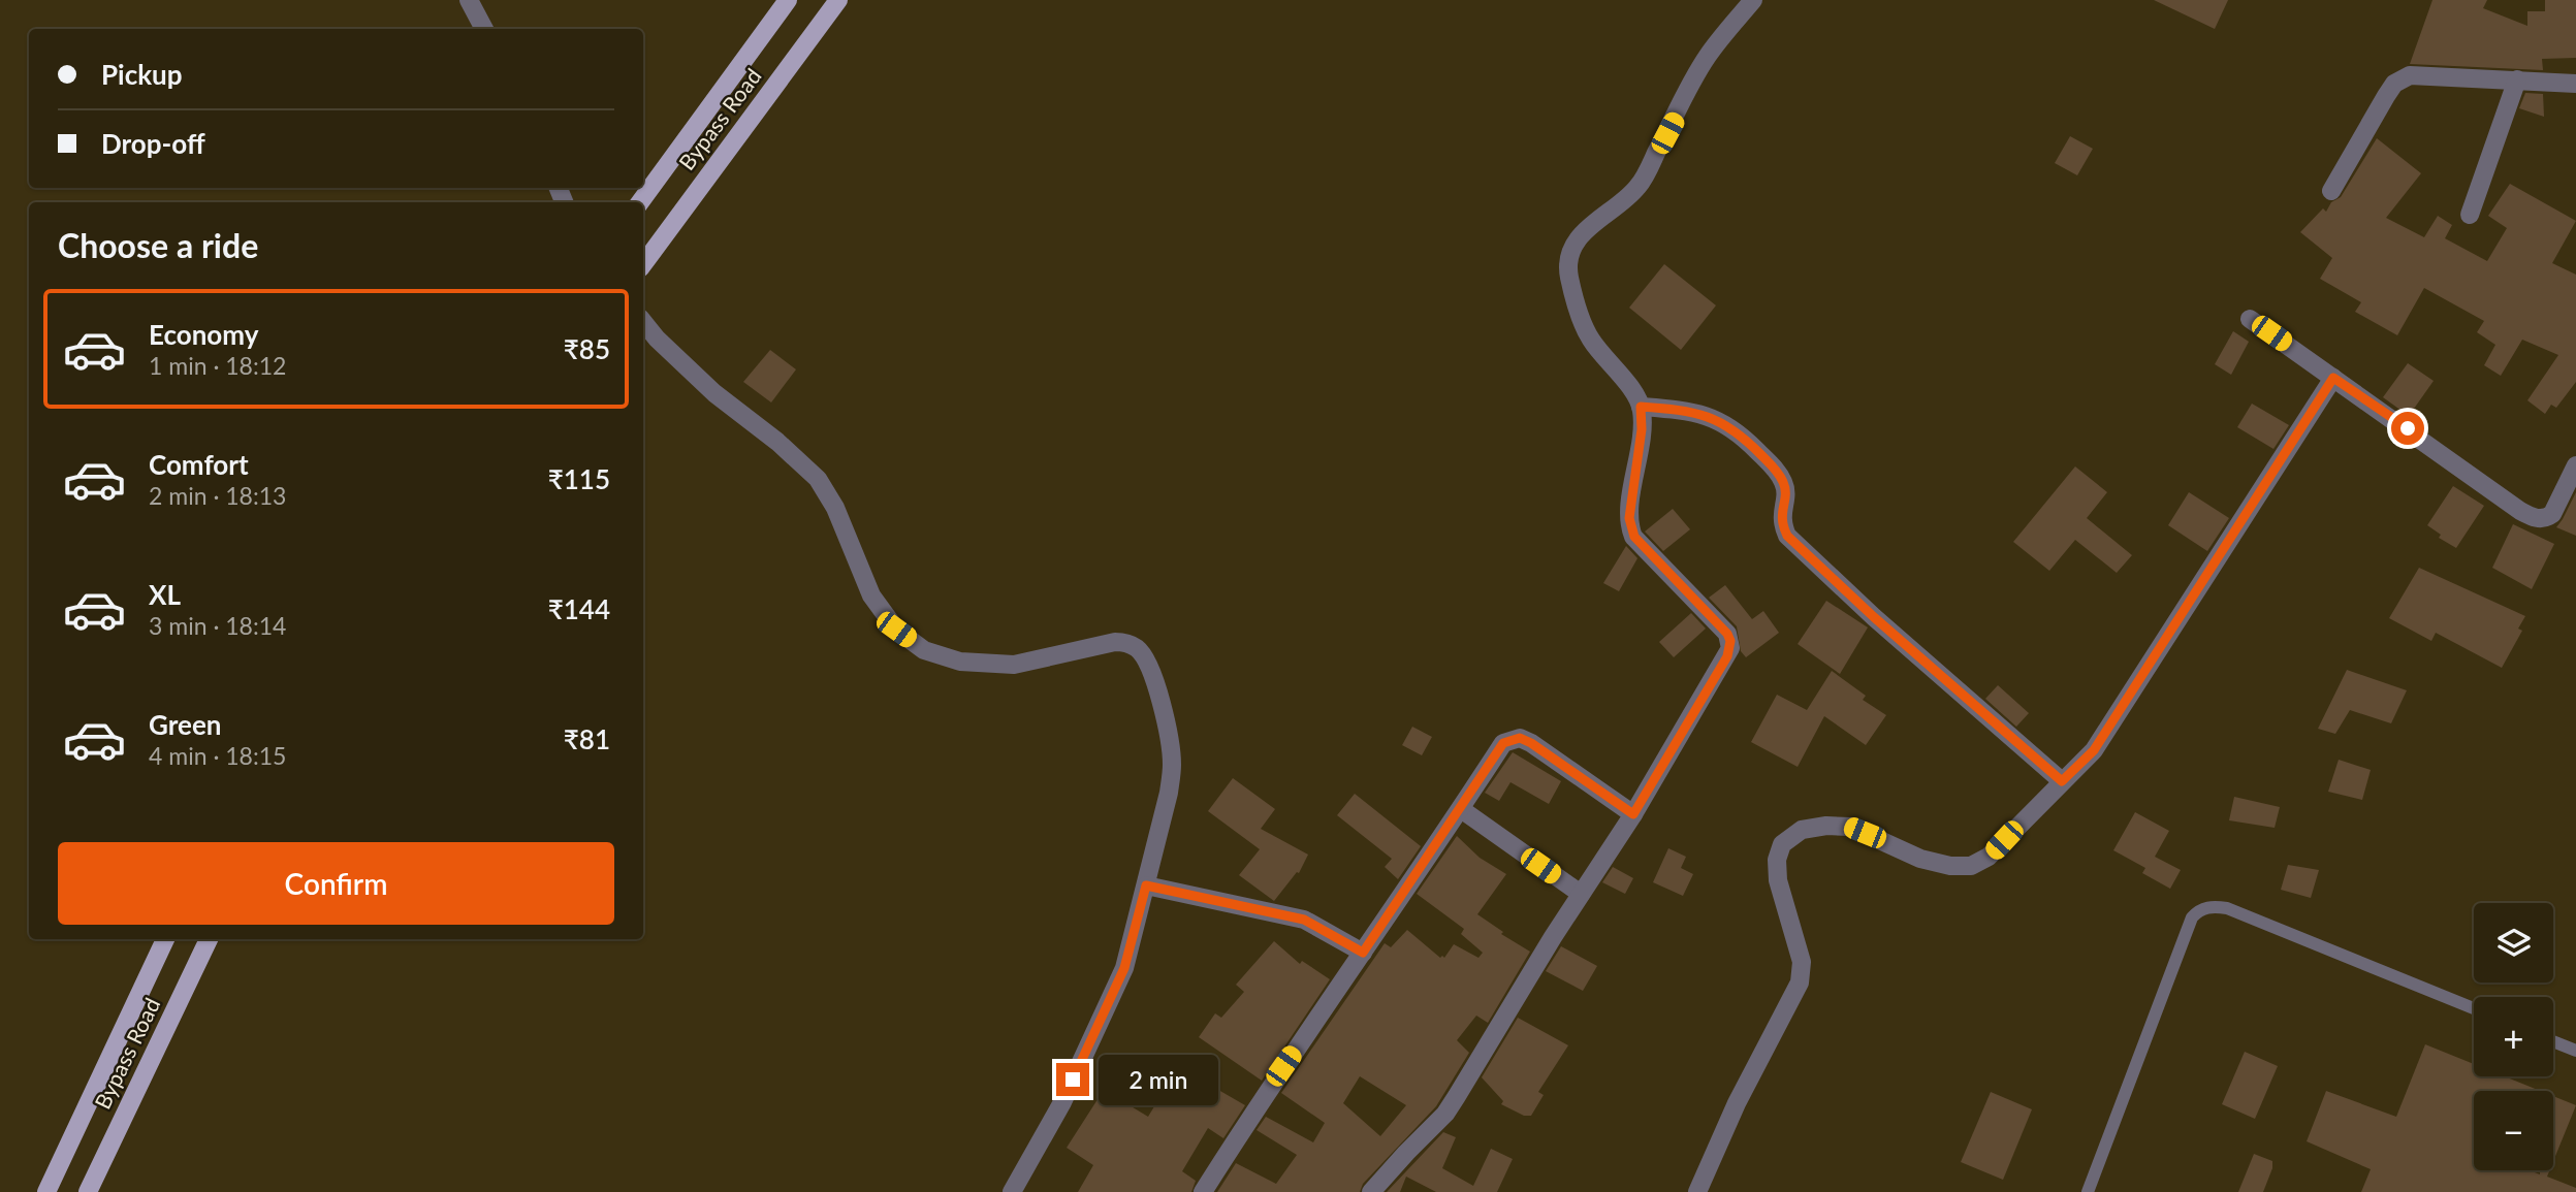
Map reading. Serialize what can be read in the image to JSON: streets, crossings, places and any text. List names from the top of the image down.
{
  "streets": {
    "main road": ["Bypass Road"]
  },
  "page": {
    "banner": ["Pickup", "Drop-off"],
    "heading": "Choose a ride",
    "list": [
      {
        "name": "Economy",
        "note": "1 min · 18:12",
        "value": "₹85"
      },
      {
        "name": "Comfort",
        "note": "2 min · 18:13",
        "value": "₹115"
      },
      {
        "name": "XL",
        "note": "3 min · 18:14",
        "value": "₹144"
      },
      {
        "name": "Green",
        "note": "4 min · 18:15",
        "value": "₹81"
      }
    ],
    "buttons": "Confirm",
    "map_buttons": ["+", "−"],
    "bubble": "2 min"
  }
}
